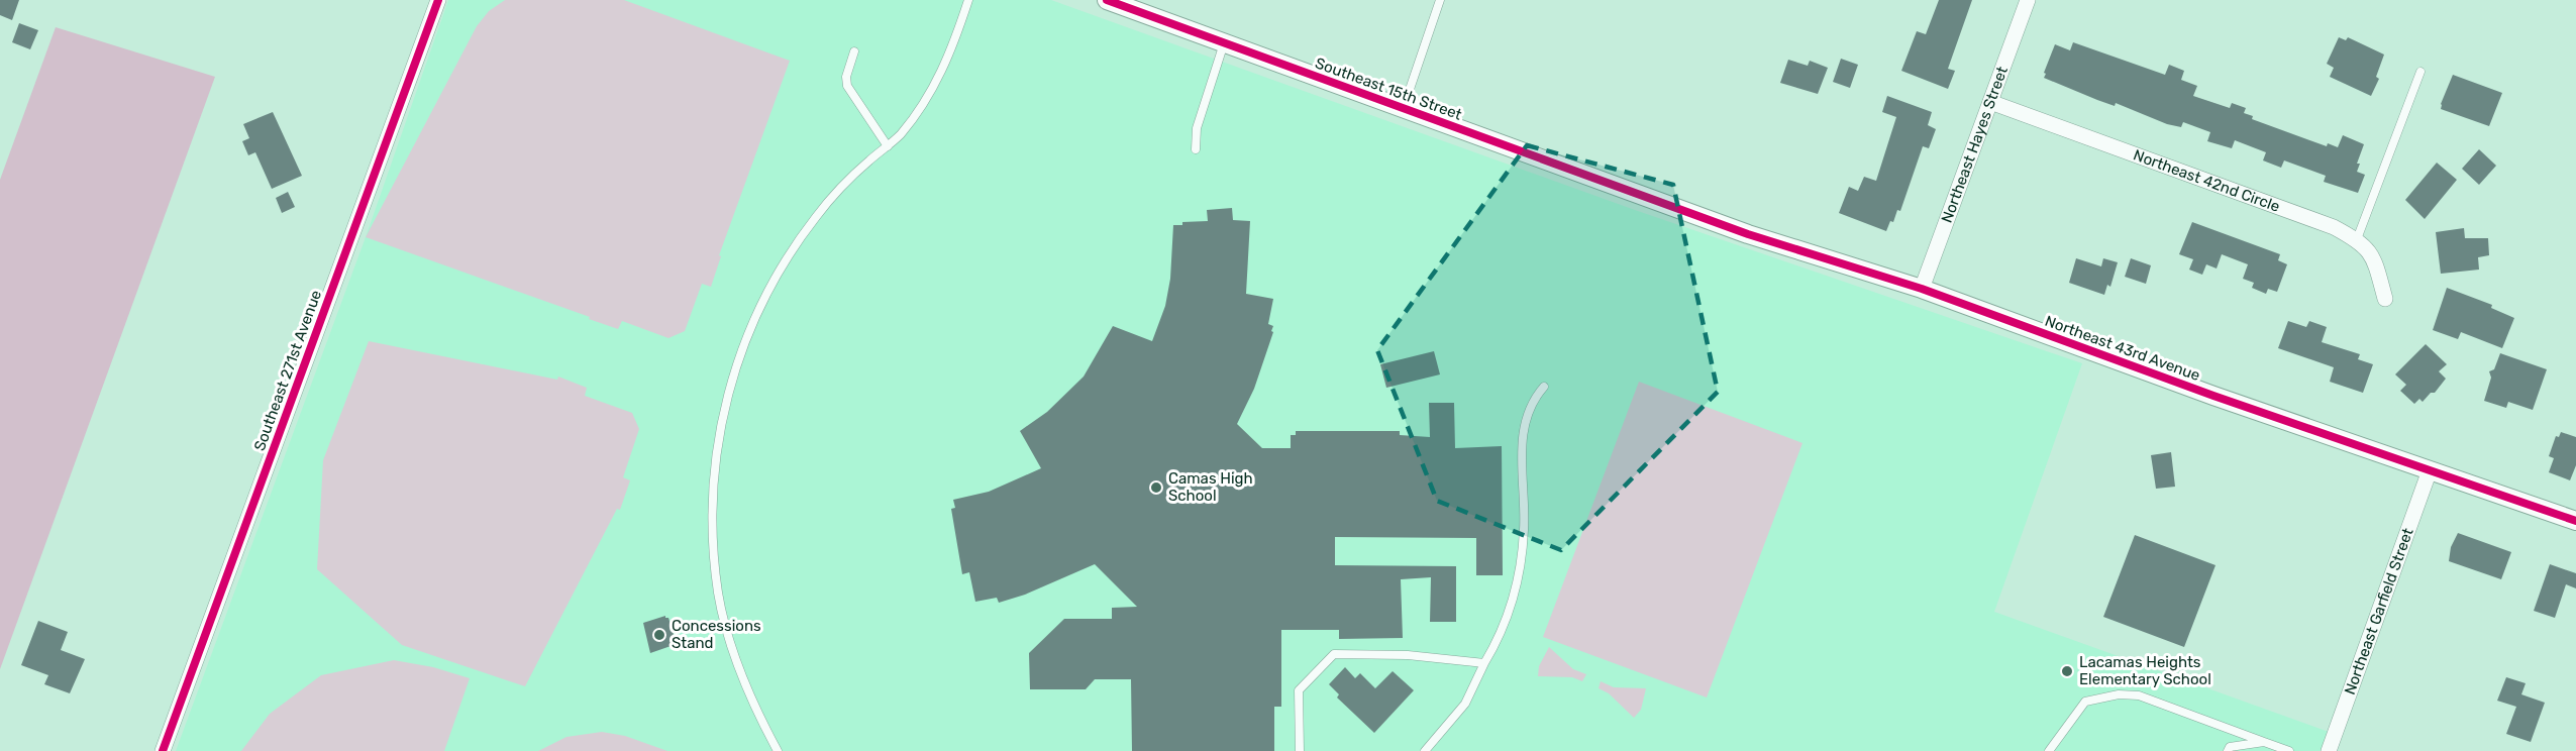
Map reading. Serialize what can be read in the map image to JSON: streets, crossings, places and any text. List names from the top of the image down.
{
  "streets": {
    "street": [
      "Southeast 15th Street",
      "Northeast Hayes Street",
      "Northeast 42nd Circle",
      "Northeast 43rd Avenue",
      "Southeast 271st Avenue",
      "Northeast Garfield Street"
    ]
  },
  "crossings": [
    ["Southeast 15th Street", "Northeast 43rd Avenue"],
    ["Northeast Hayes Street", "Northeast 42nd Circle"],
    ["Northeast Hayes Street", "Northeast 43rd Avenue"],
    ["Northeast 43rd Avenue", "Northeast Garfield Street"]
  ],
  "places": ["Camas High School", "Concessions Stand", "Lacamas Heights Elementary School"]
}
